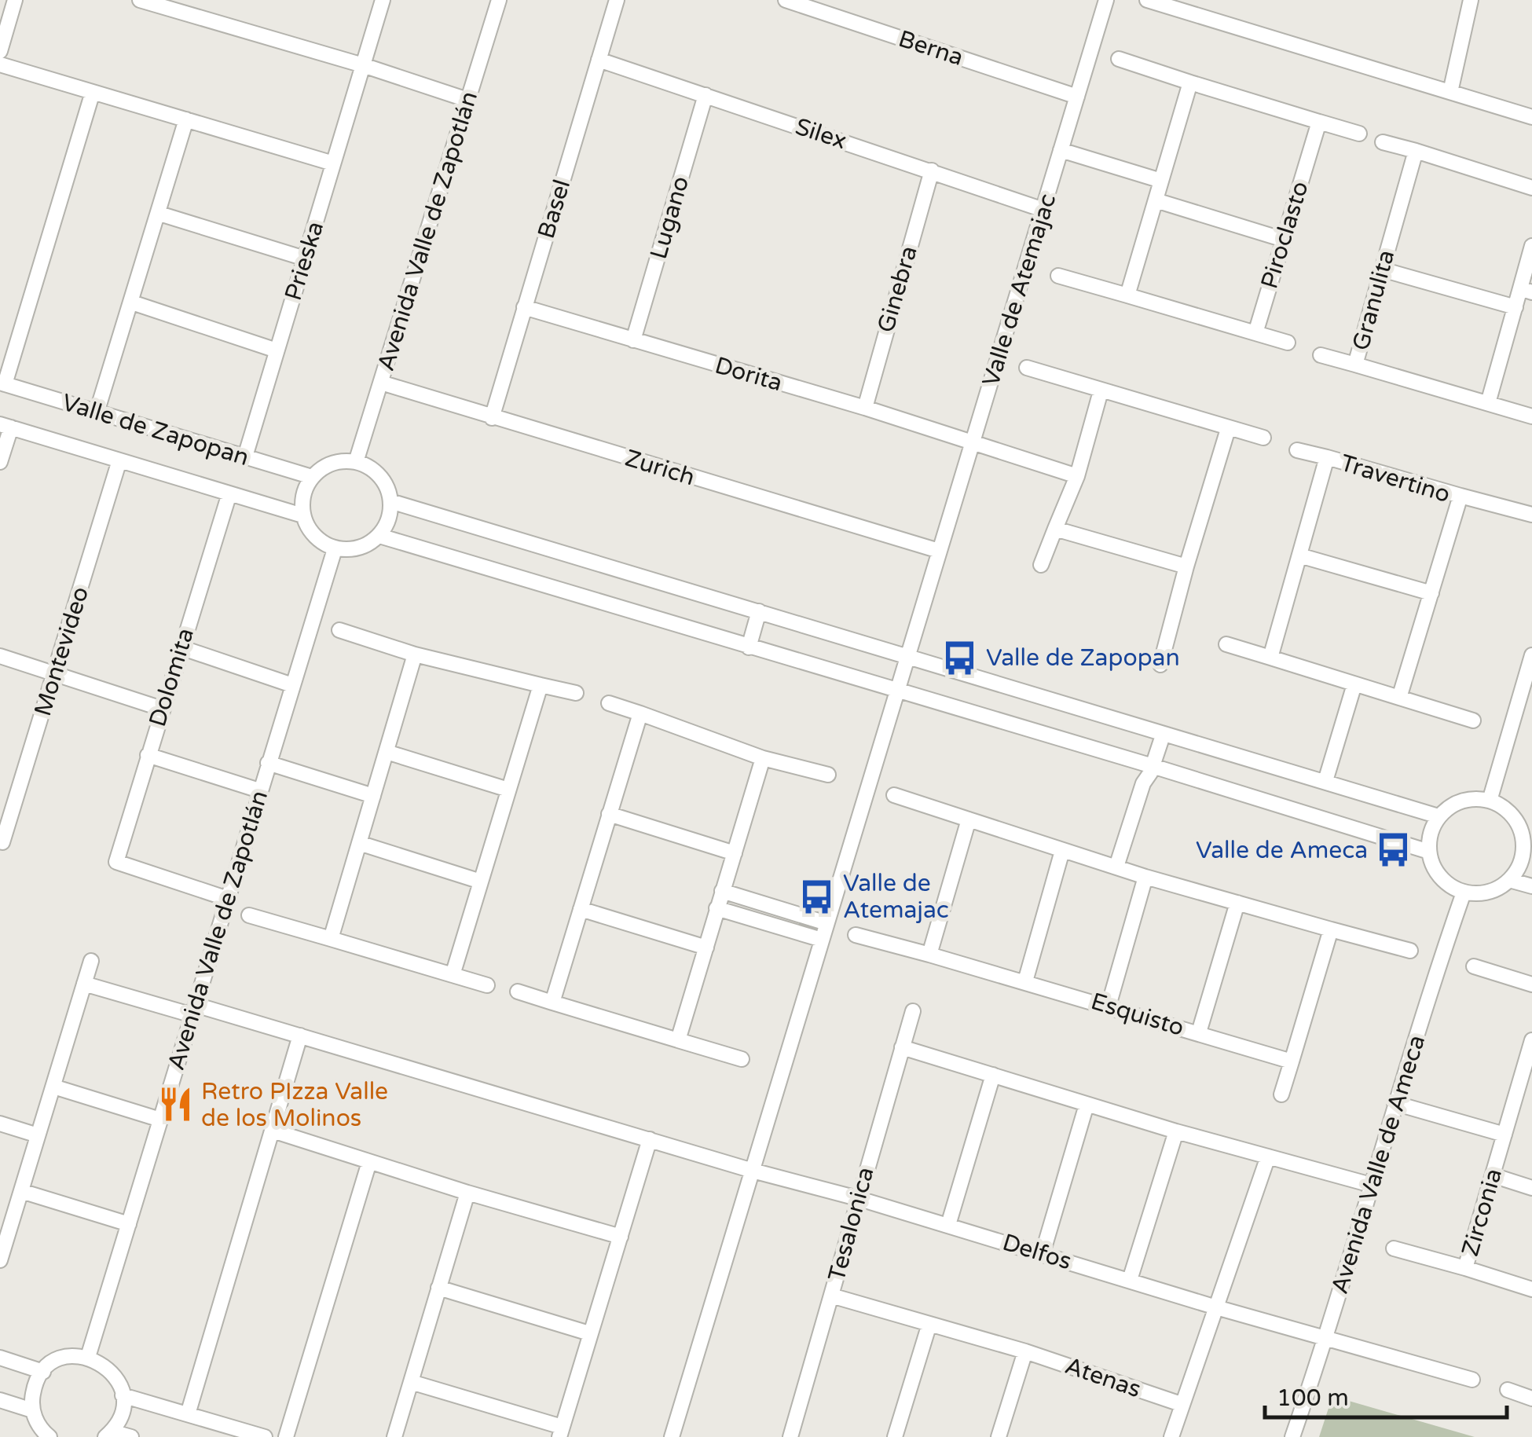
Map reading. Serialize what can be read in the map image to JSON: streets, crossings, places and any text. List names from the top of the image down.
{
  "streets": {
    "street": [
      "Berna",
      "Silex",
      "Basel",
      "Lugano",
      "Avenida Valle de Zapotlán",
      "Piroclasto",
      "Prieska",
      "Ginebra",
      "Valle de Atemajac",
      "Granulita",
      "Dorita",
      "Valle de Zapopan",
      "Zurich",
      "Travertino",
      "Montevideo",
      "Dolomita",
      "Esquisto",
      "Avenida Valle de Ameca",
      "Zirconia",
      "Tesalonica",
      "Delfos",
      "Atenas"
    ]
  },
  "crossings": [
    ["Berna", "Valle de Atemajac"],
    ["Silex", "Basel"],
    ["Silex", "Lugano"],
    ["Silex", "Ginebra"],
    ["Silex", "Valle de Atemajac"],
    ["Basel", "Dorita"],
    ["Basel", "Zurich"],
    ["Lugano", "Dorita"],
    ["Avenida Valle de Zapotlán", "Valle de Zapopan"],
    ["Avenida Valle de Zapotlán", "Zurich"],
    ["Avenida Valle de Zapotlán", "Dolomita"],
    ["Avenida Valle de Zapotlán", "Delfos"],
    ["Prieska", "Valle de Zapopan"],
    ["Ginebra", "Dorita"],
    ["Valle de Atemajac", "Dorita"],
    ["Valle de Atemajac", "Zurich"],
    ["Valle de Atemajac", "Delfos"],
    ["Valle de Zapopan", "Montevideo"],
    ["Valle de Zapopan", "Dolomita"],
    ["Avenida Valle de Ameca", "Delfos"],
    ["Tesalonica", "Delfos"],
    ["Tesalonica", "Atenas"]
  ],
  "places": {
    "bus stop": ["Valle de Zapopan", "Valle de Ameca", "Valle de Atemajac"],
    "restaurant": ["Retro PIzza Valle de los Molinos"]
  },
  "scale_bar": "100 m"
}
